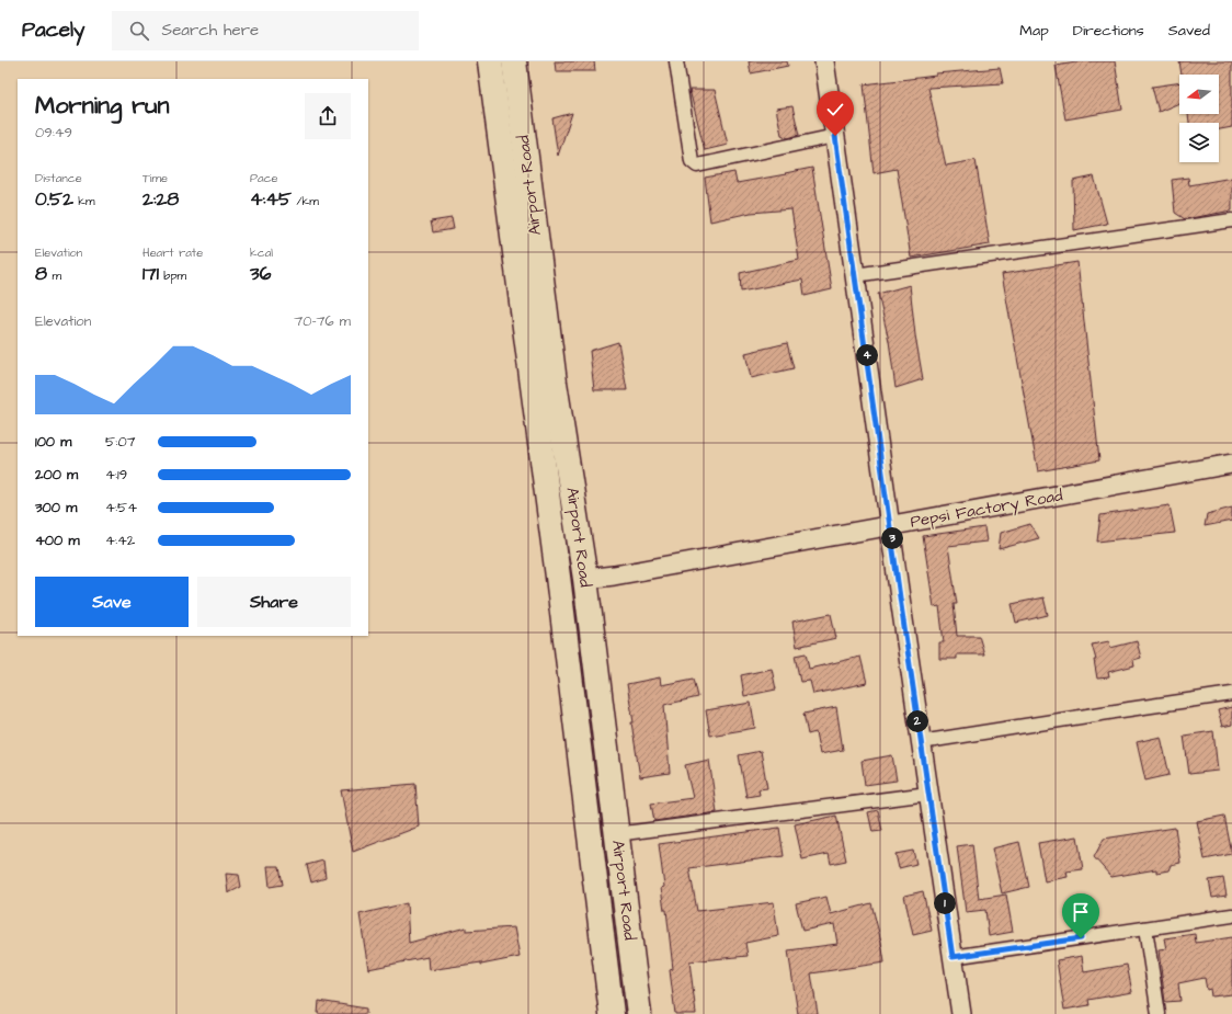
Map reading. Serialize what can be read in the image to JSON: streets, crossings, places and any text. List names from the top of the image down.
{
  "streets": {
    "highway": ["Airport Road"],
    "street": ["Pepsi Factory Road"]
  },
  "crossings": [
    ["Airport Road", "Pepsi Factory Road"]
  ],
  "north": "left",
  "page": {
    "header": "Pacely",
    "search": "Search here",
    "nav": ["Map", "Directions", "Saved"],
    "heading": ["Morning run", "09:49"],
    "stats": [
      ["Distance", "0.52 km"],
      ["Time", "2:28"],
      ["Pace", "4:45 /km"],
      ["Elevation", "8 m"],
      ["Heart rate", "171 bpm"],
      ["kcal", "36"]
    ],
    "chart": ["Elevation", "70–76 m"],
    "pins": [
      "4",
      "3",
      "2",
      "1"
    ],
    "list": [
      {
        "name": "100 m",
        "note": "5:07"
      },
      {
        "name": "200 m",
        "note": "4:19"
      },
      {
        "name": "300 m",
        "note": "4:54"
      },
      {
        "name": "400 m",
        "note": "4:42"
      }
    ],
    "buttons": ["Save", "Share"]
  }
}
